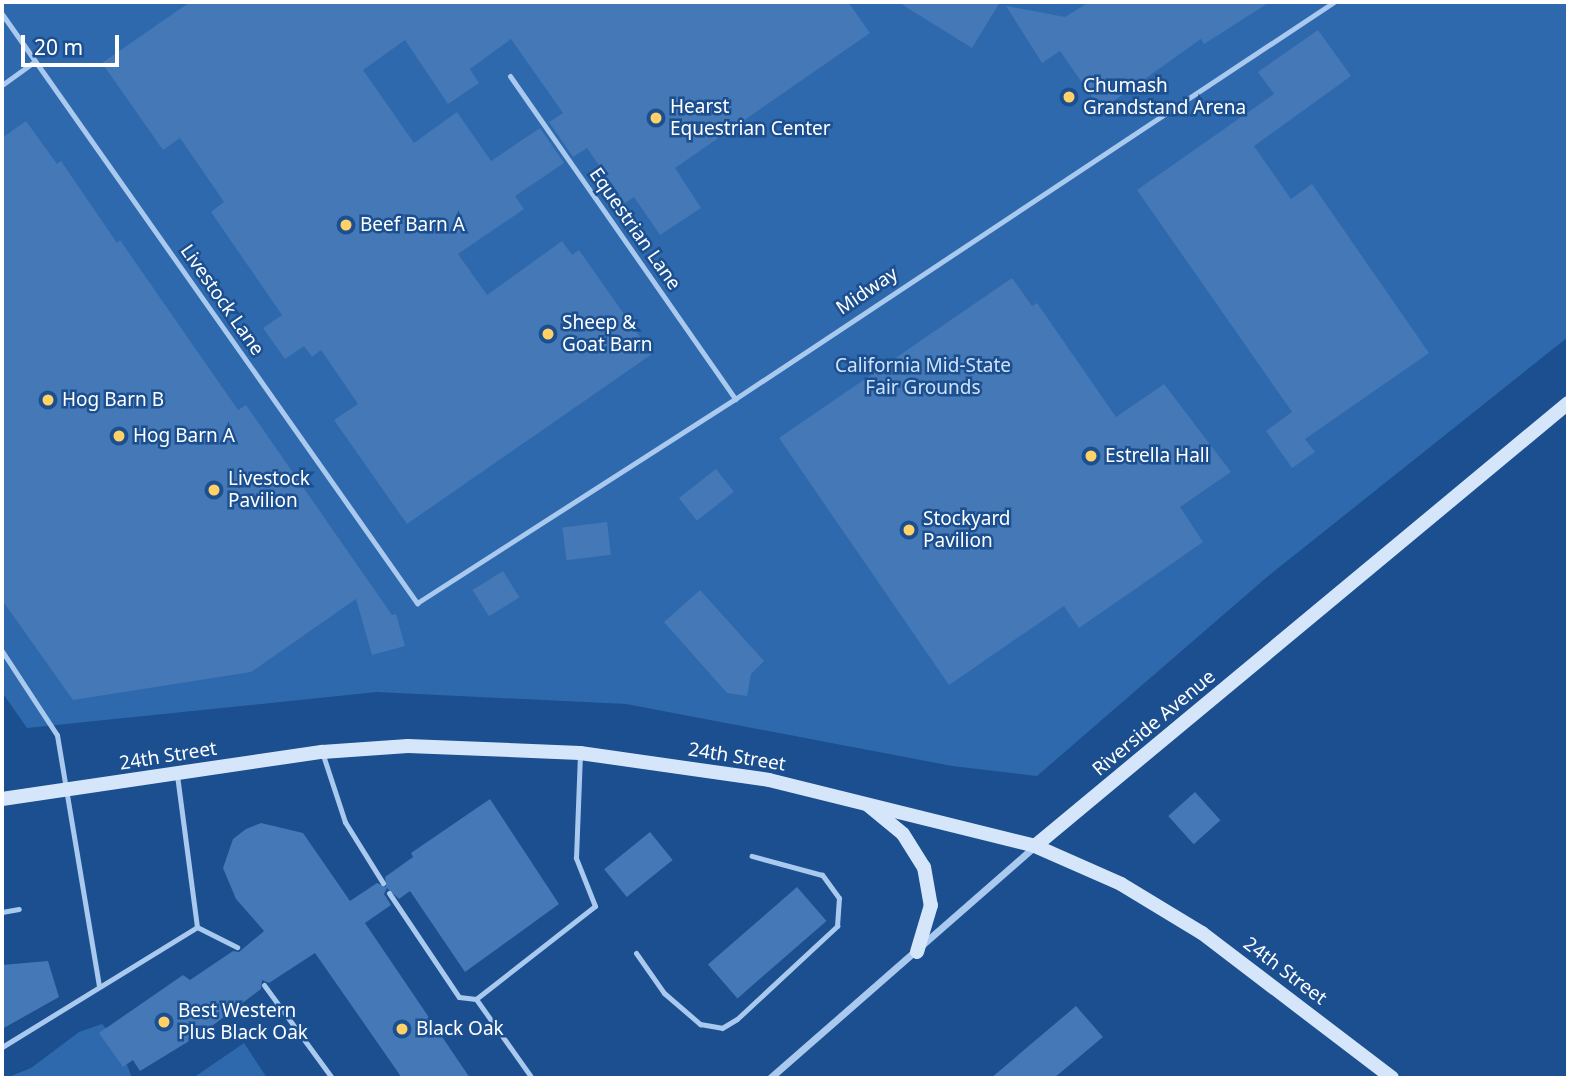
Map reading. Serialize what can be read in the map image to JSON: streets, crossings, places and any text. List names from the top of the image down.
{
  "streets": {
    "main road": ["Riverside Avenue", "24th Street"],
    "lane": ["Equestrian Lane", "Midway", "Livestock Lane"]
  },
  "crossings": [
    ["Equestrian Lane", "Midway"],
    ["Midway", "Livestock Lane"],
    ["Riverside Avenue", "24th Street"]
  ],
  "parks": ["California Mid-State Fair Grounds"],
  "places": [
    "Chumash Grandstand Arena",
    "Hearst Equestrian Center",
    "Beef Barn A",
    "Sheep & Goat Barn",
    "Hog Barn B",
    "Hog Barn A",
    "Estrella Hall",
    "Livestock Pavilion",
    "Stockyard Pavilion",
    "Best Western Plus Black Oak",
    "Black Oak"
  ],
  "scale_bar": "20 m"
}
